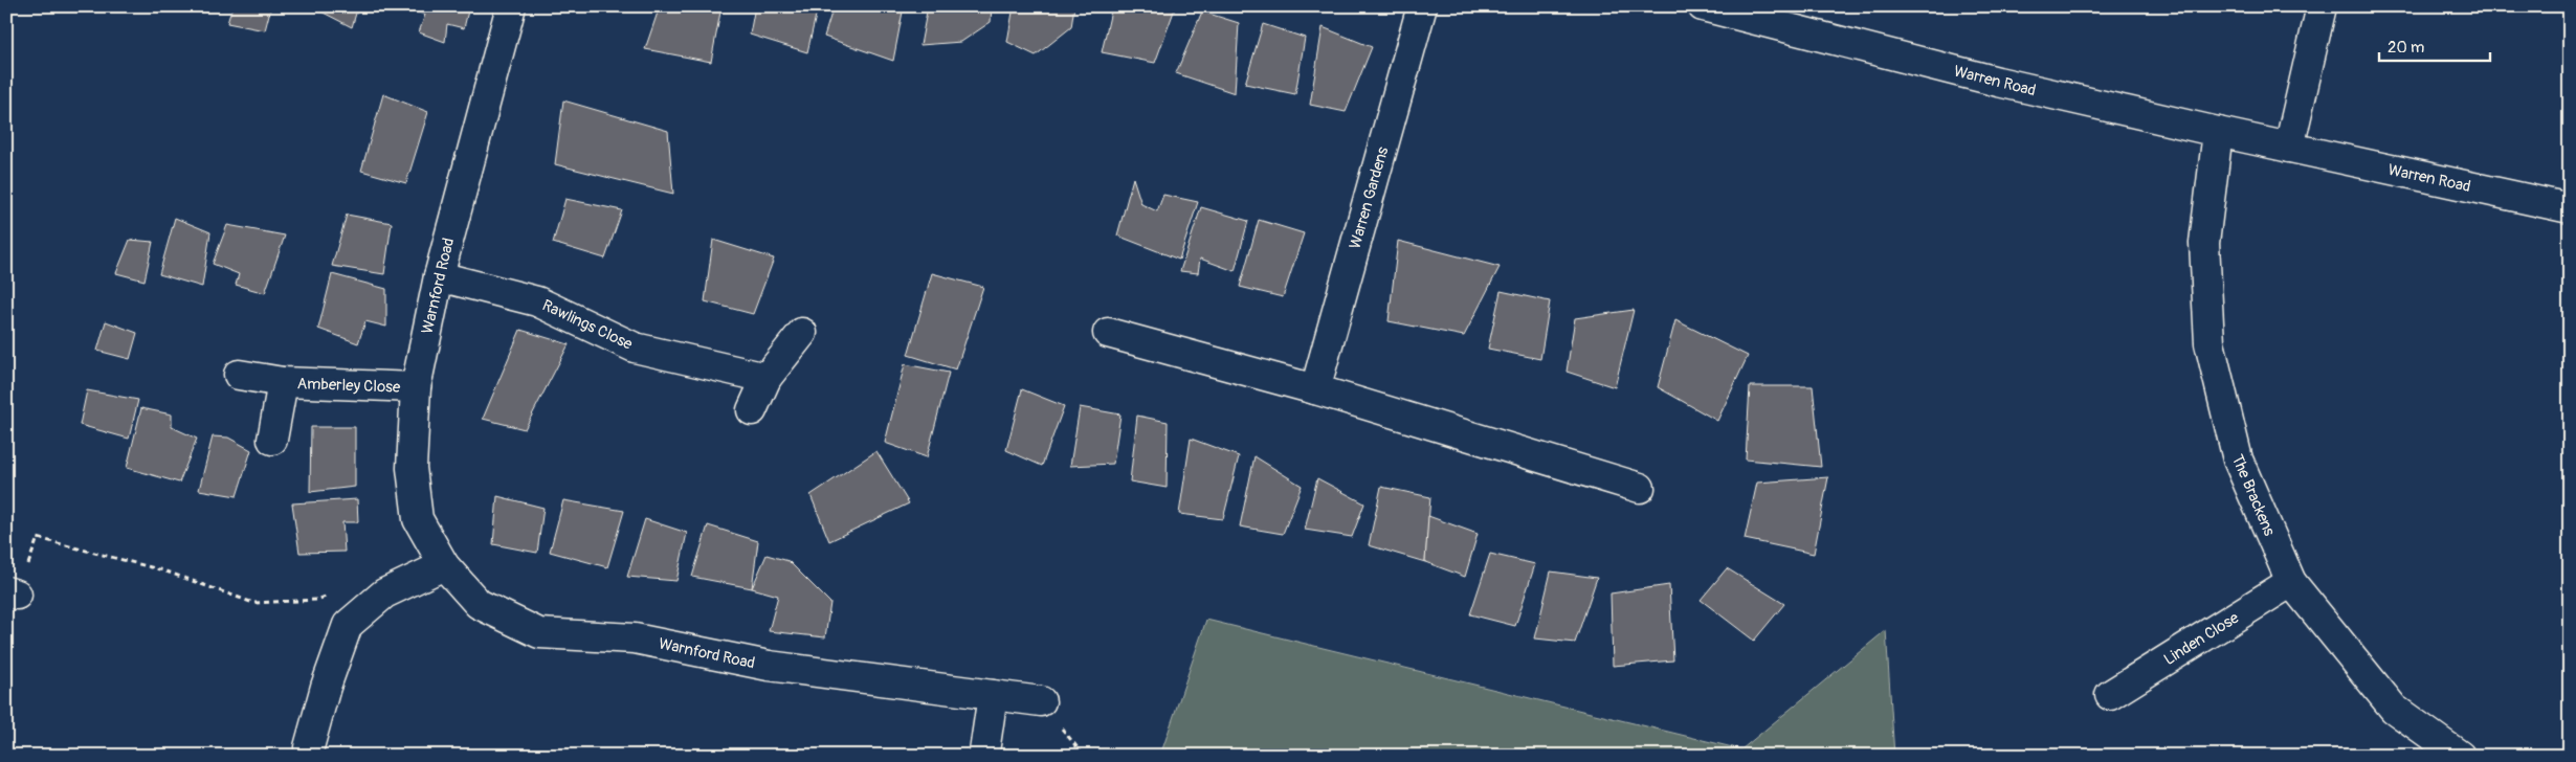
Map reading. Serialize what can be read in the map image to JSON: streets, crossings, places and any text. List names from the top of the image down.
{
  "streets": {
    "street": [
      "Warren Road",
      "Warren Gardens",
      "Warnford Road",
      "Rawlings Close",
      "Amberley Close",
      "The Brackens",
      "Linden Close"
    ]
  },
  "crossings": [
    ["Warren Road", "The Brackens"],
    ["Warnford Road", "Rawlings Close"],
    ["Warnford Road", "Amberley Close"],
    ["The Brackens", "Linden Close"]
  ],
  "scale_bar": "20 m"
}
